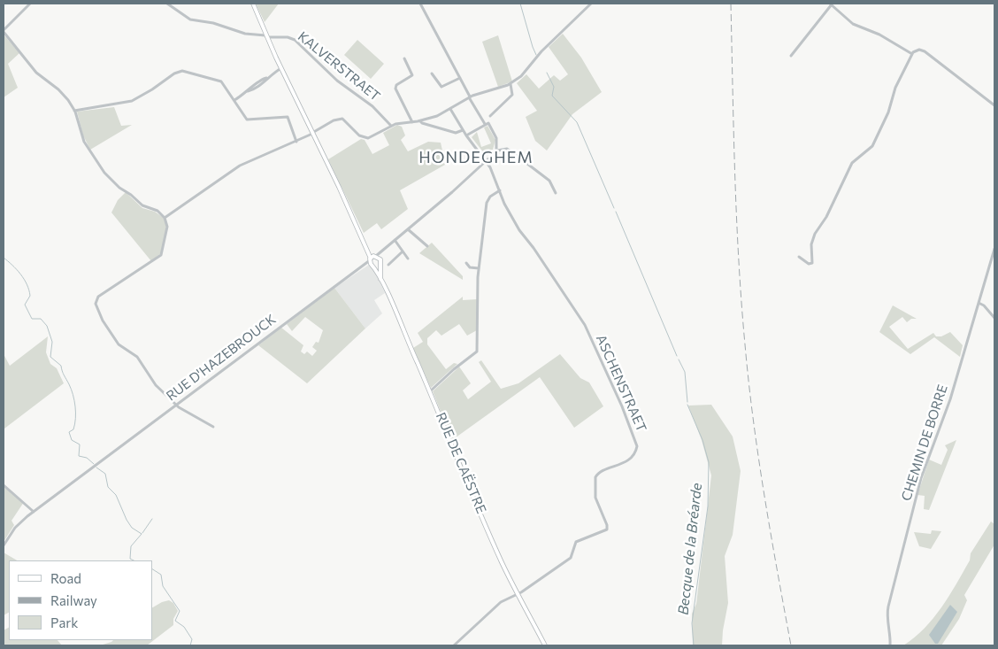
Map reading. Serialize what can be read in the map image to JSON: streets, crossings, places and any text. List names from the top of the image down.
{
  "streets": {
    "main road": ["RUE DE CAËSTRE"],
    "street": [
      "KALVERSTRAET",
      "RUE D'HAZEBROUCK",
      "ASCHENSTRAET",
      "CHEMIN DE BORRE"
    ]
  },
  "crossings": [
    ["ASCHENSTRAET", "RUE DE CAËSTRE"]
  ],
  "districts": ["HONDEGHEM"],
  "water": ["Becque de la Bréarde"],
  "legend": ["Road", "Railway", "Park"]
}
